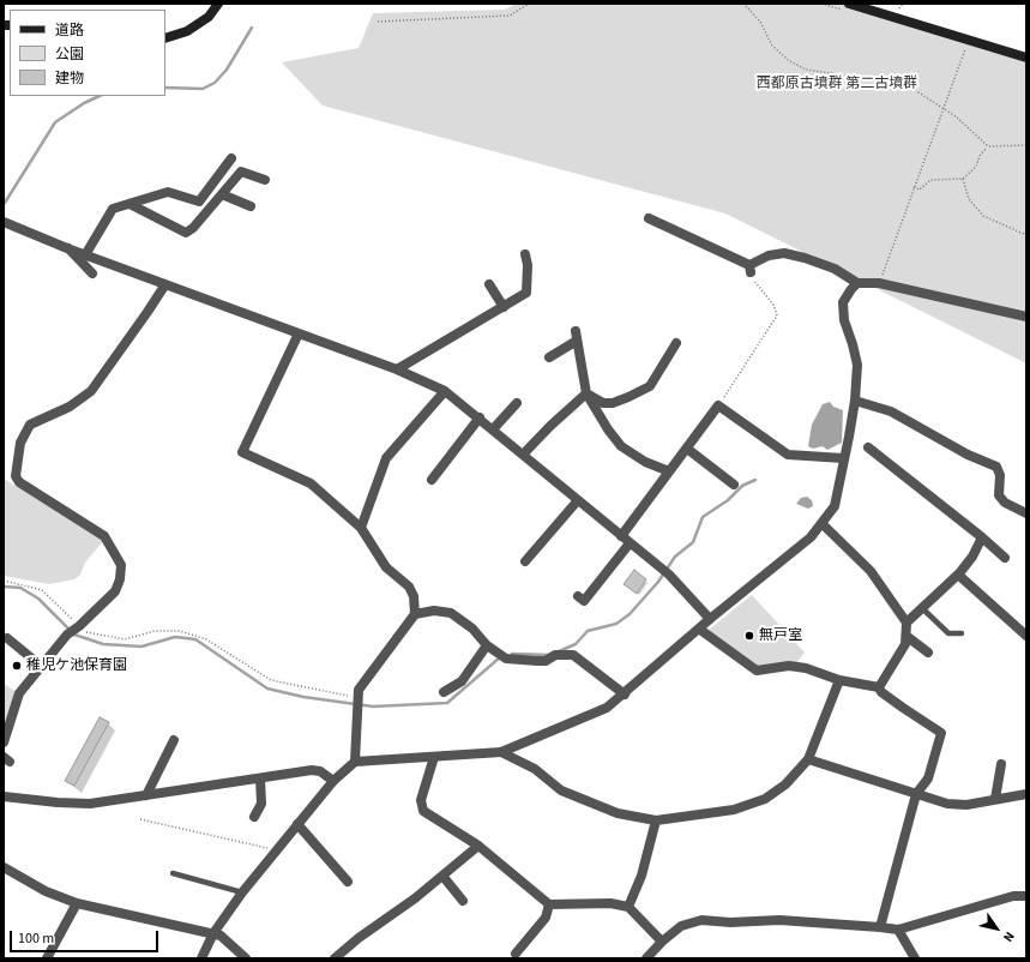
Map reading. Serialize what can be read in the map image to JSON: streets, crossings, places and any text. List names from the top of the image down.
{
  "parks": ["西都原古墳群 第二古墳群"],
  "places": ["無戸室", "稚児ケ池保育園"],
  "legend": ["道路", "公園", "建物"],
  "scale_bar": "100 m",
  "north": "bottom right"
}
